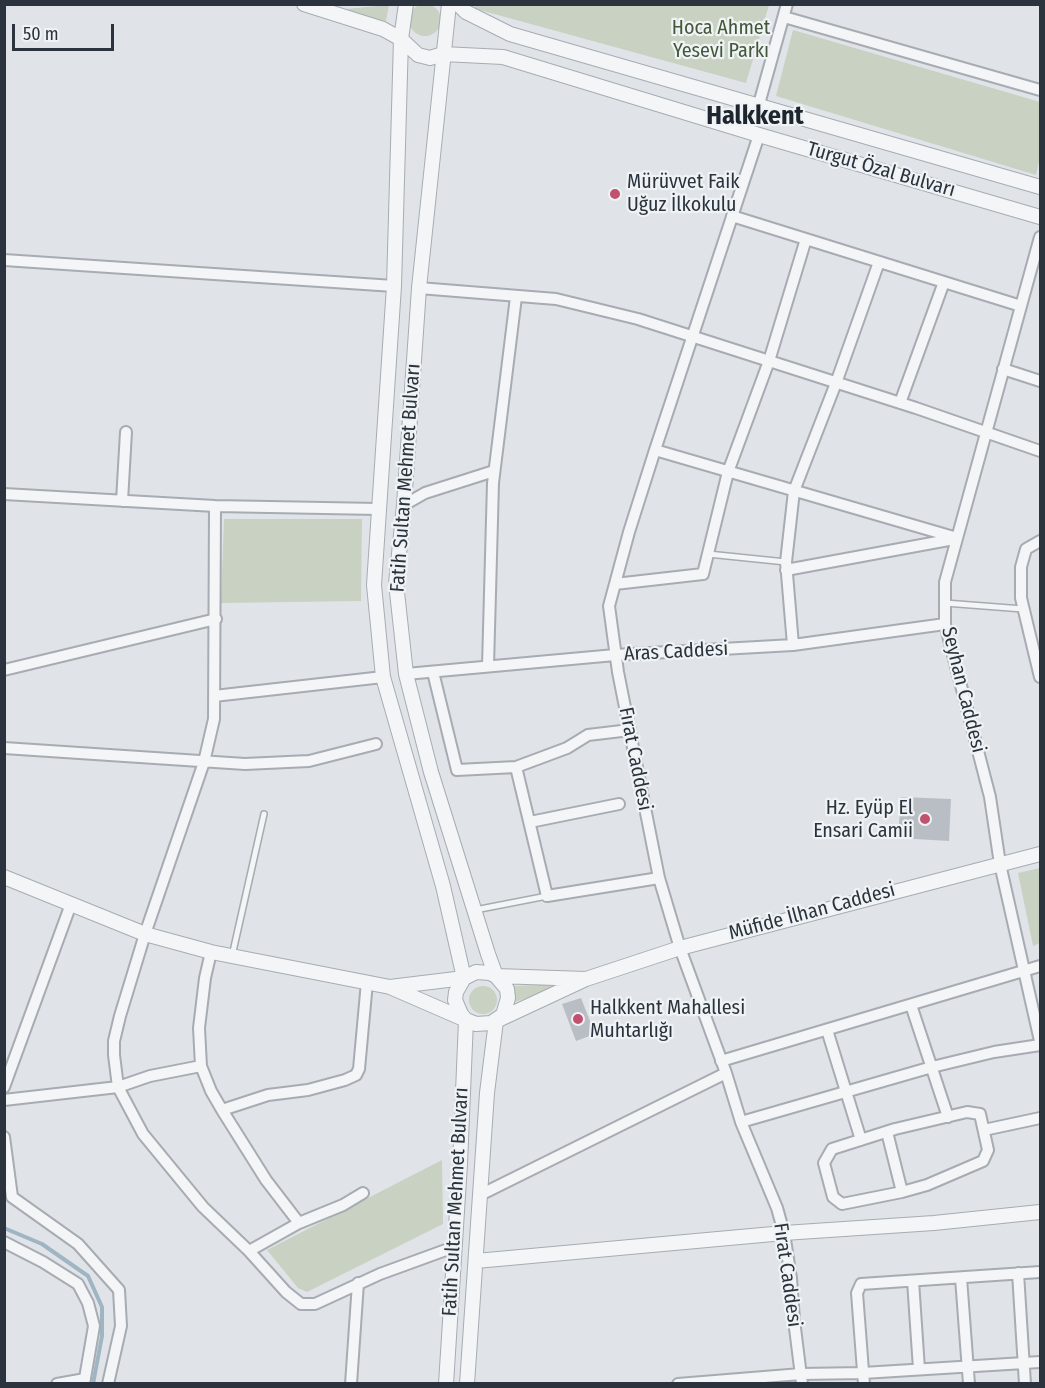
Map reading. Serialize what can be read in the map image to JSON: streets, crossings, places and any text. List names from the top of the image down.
{
  "streets": {
    "street": [
      "Turgut Özal Bulvarı",
      "Fatih Sultan Mehmet Bulvarı",
      "Aras Caddesi",
      "Seyhan Caddesi",
      "Fırat Caddesi",
      "Müfide İlhan Caddesi"
    ]
  },
  "crossings": [
    ["Turgut Özal Bulvarı", "Fatih Sultan Mehmet Bulvarı"],
    ["Turgut Özal Bulvarı", "Fırat Caddesi"],
    ["Fatih Sultan Mehmet Bulvarı", "Aras Caddesi"],
    ["Fatih Sultan Mehmet Bulvarı", "Müfide İlhan Caddesi"],
    ["Aras Caddesi", "Seyhan Caddesi"],
    ["Aras Caddesi", "Fırat Caddesi"],
    ["Seyhan Caddesi", "Müfide İlhan Caddesi"],
    ["Fırat Caddesi", "Müfide İlhan Caddesi"]
  ],
  "districts": ["Halkkent"],
  "parks": ["Hoca Ahmet Yesevi Parkı"],
  "places": ["Mürüvvet Faik Uğuz İlkokulu", "Hz. Eyüp El Ensari Camii", "Halkkent Mahallesi Muhtarlığı"],
  "scale_bar": "50 m"
}
